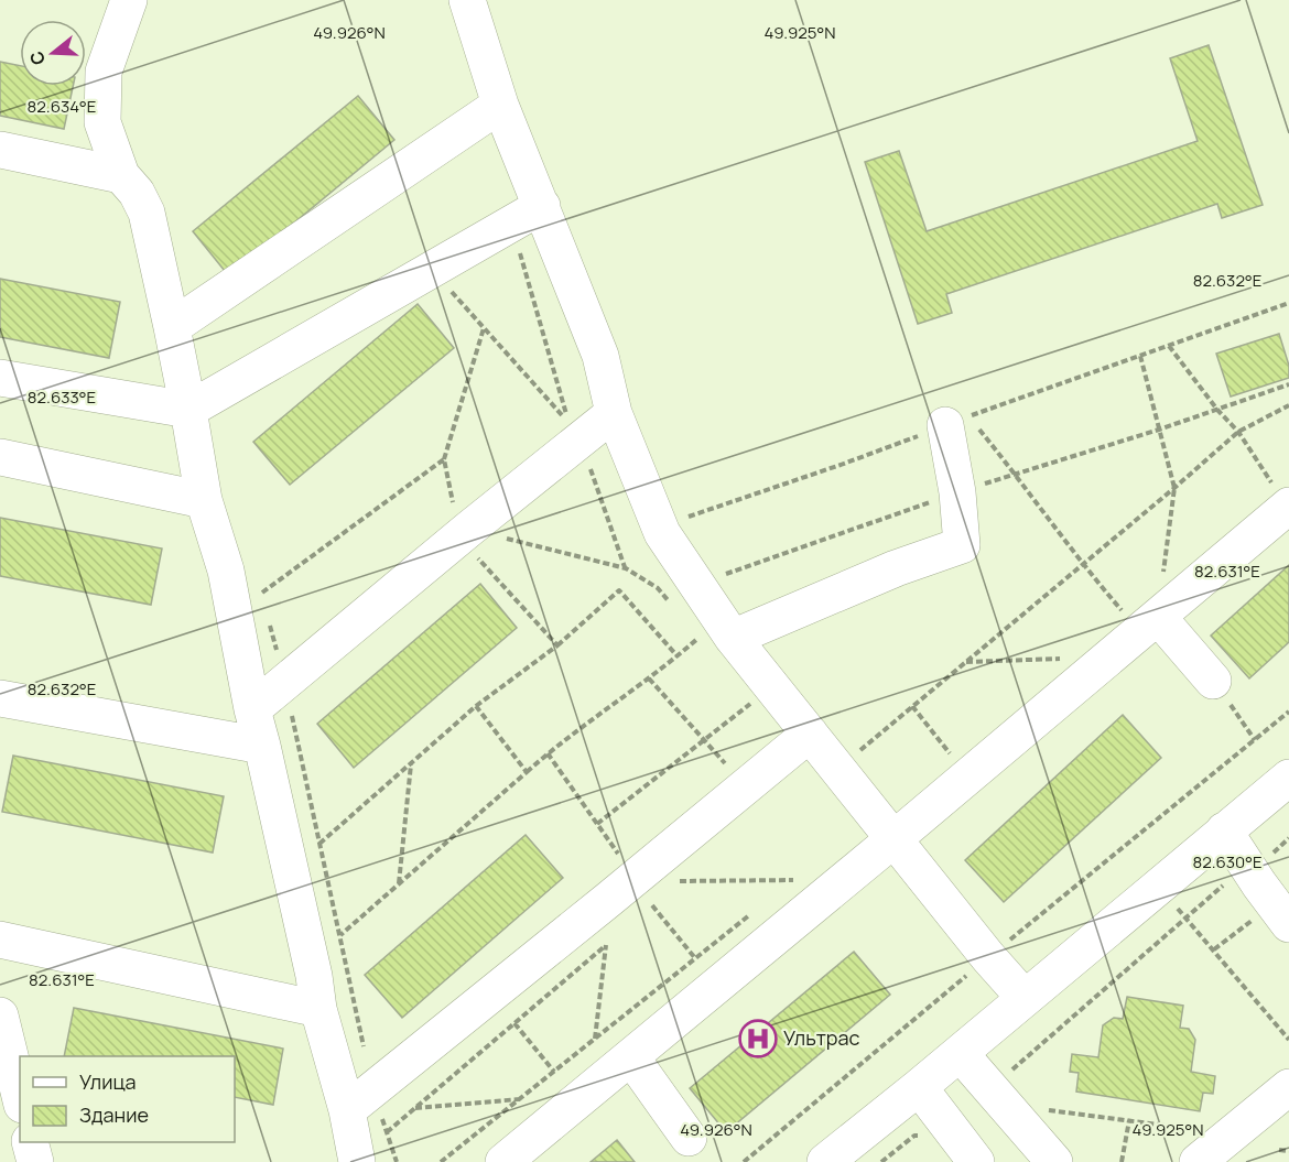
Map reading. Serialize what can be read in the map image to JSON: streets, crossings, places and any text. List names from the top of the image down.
{
  "places": {
    "hospital": ["Ультрас"]
  },
  "legend": ["Улица", "Здание"],
  "north": "left",
  "coordinates": [
    "49.926°N",
    "49.925°N",
    "82.634°E",
    "82.632°E",
    "82.633°E",
    "82.631°E",
    "82.630°E"
  ]
}
